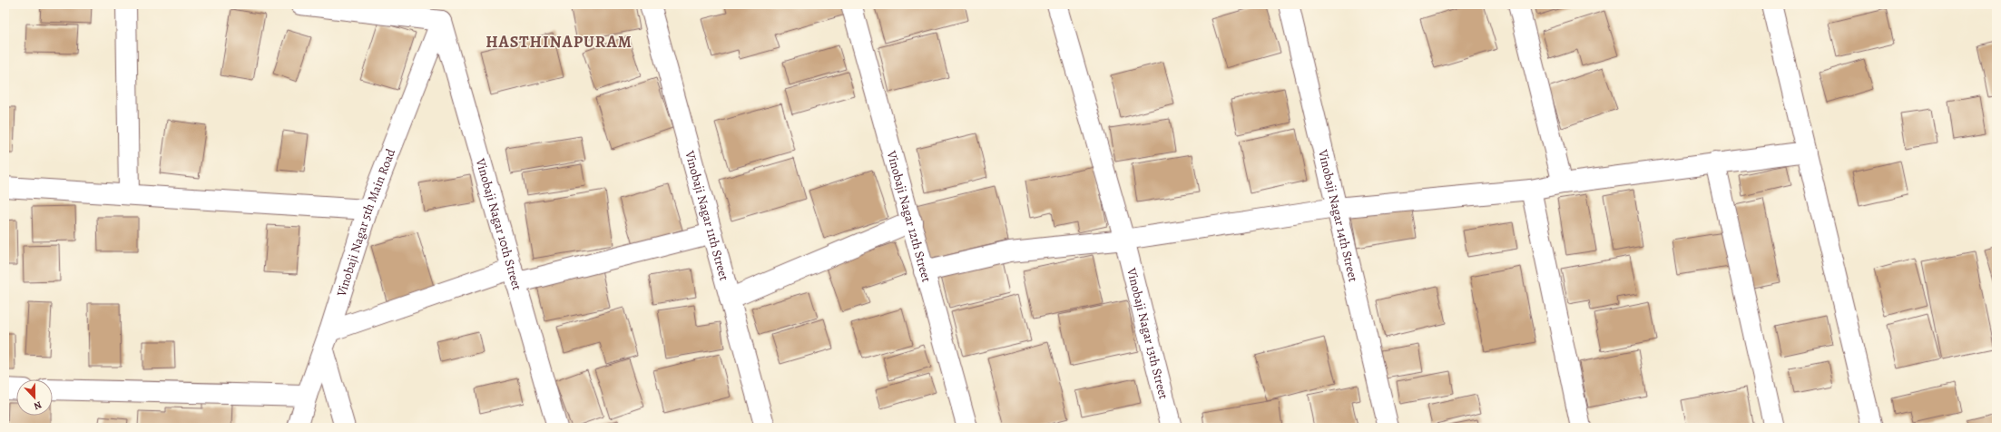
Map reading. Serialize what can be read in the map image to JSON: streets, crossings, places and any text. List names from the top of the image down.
{
  "streets": {
    "street": [
      "Vinobaji Nagar 11th Street",
      "Vinobaji Nagar 12th Street",
      "Vinobaji Nagar 14th Street",
      "Vinobaji Nagar 5th Main Road",
      "Vinobaji Nagar 10th Street",
      "Vinobaji Nagar 13th Street"
    ]
  },
  "crossings": [
    ["Vinobaji Nagar 5th Main Road", "Vinobaji Nagar 10th Street"]
  ],
  "districts": ["HASTHINAPURAM"],
  "north": "bottom"
}
